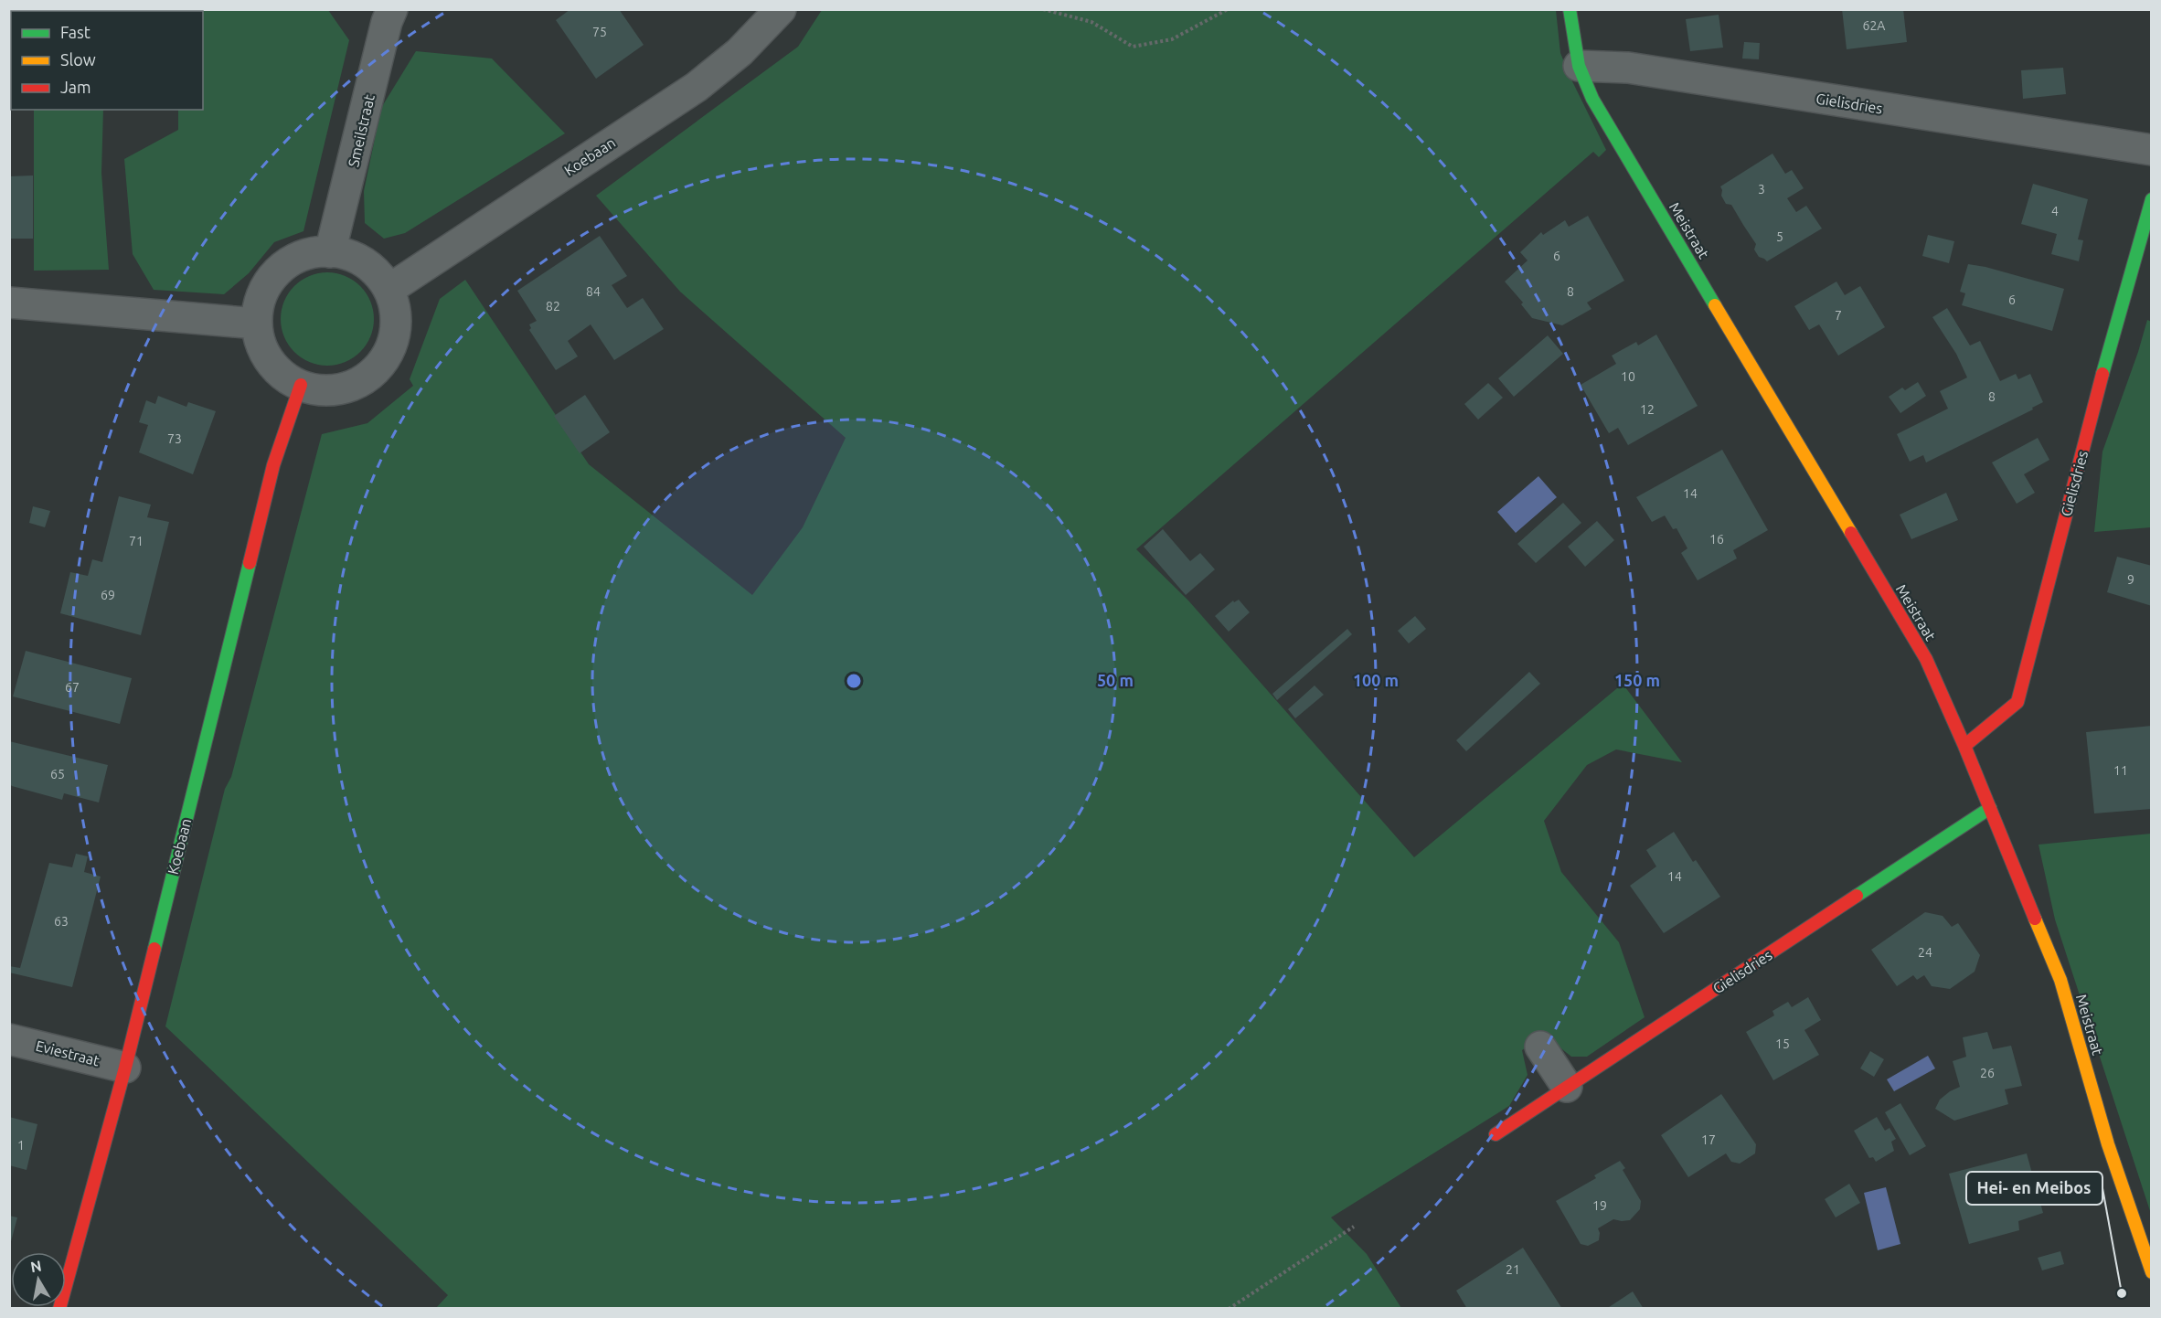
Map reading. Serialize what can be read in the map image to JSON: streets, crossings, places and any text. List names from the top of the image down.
{
  "streets": {
    "street": [
      "Gielisdries",
      "Smeilstraat",
      "Koebaan",
      "Meistraat",
      "Eviestraat"
    ]
  },
  "crossings": [
    ["Gielisdries", "Meistraat"],
    ["Smeilstraat", "Koebaan"],
    ["Koebaan", "Eviestraat"]
  ],
  "places": ["Hei- en Meibos"],
  "house_numbers": [
    "62A",
    "75",
    "3",
    "4",
    "5",
    "6",
    "84",
    "8",
    "6",
    "82",
    "7",
    "10",
    "8",
    "12",
    "73",
    "14",
    "16",
    "71",
    "9",
    "69",
    "67",
    "11",
    "65",
    "14",
    "63",
    "24",
    "15",
    "26",
    "17",
    "1",
    "19",
    "21"
  ],
  "legend": ["Fast", "Slow", "Jam"],
  "north": "top",
  "rings": ["50 m", "100 m", "150 m"]
}
